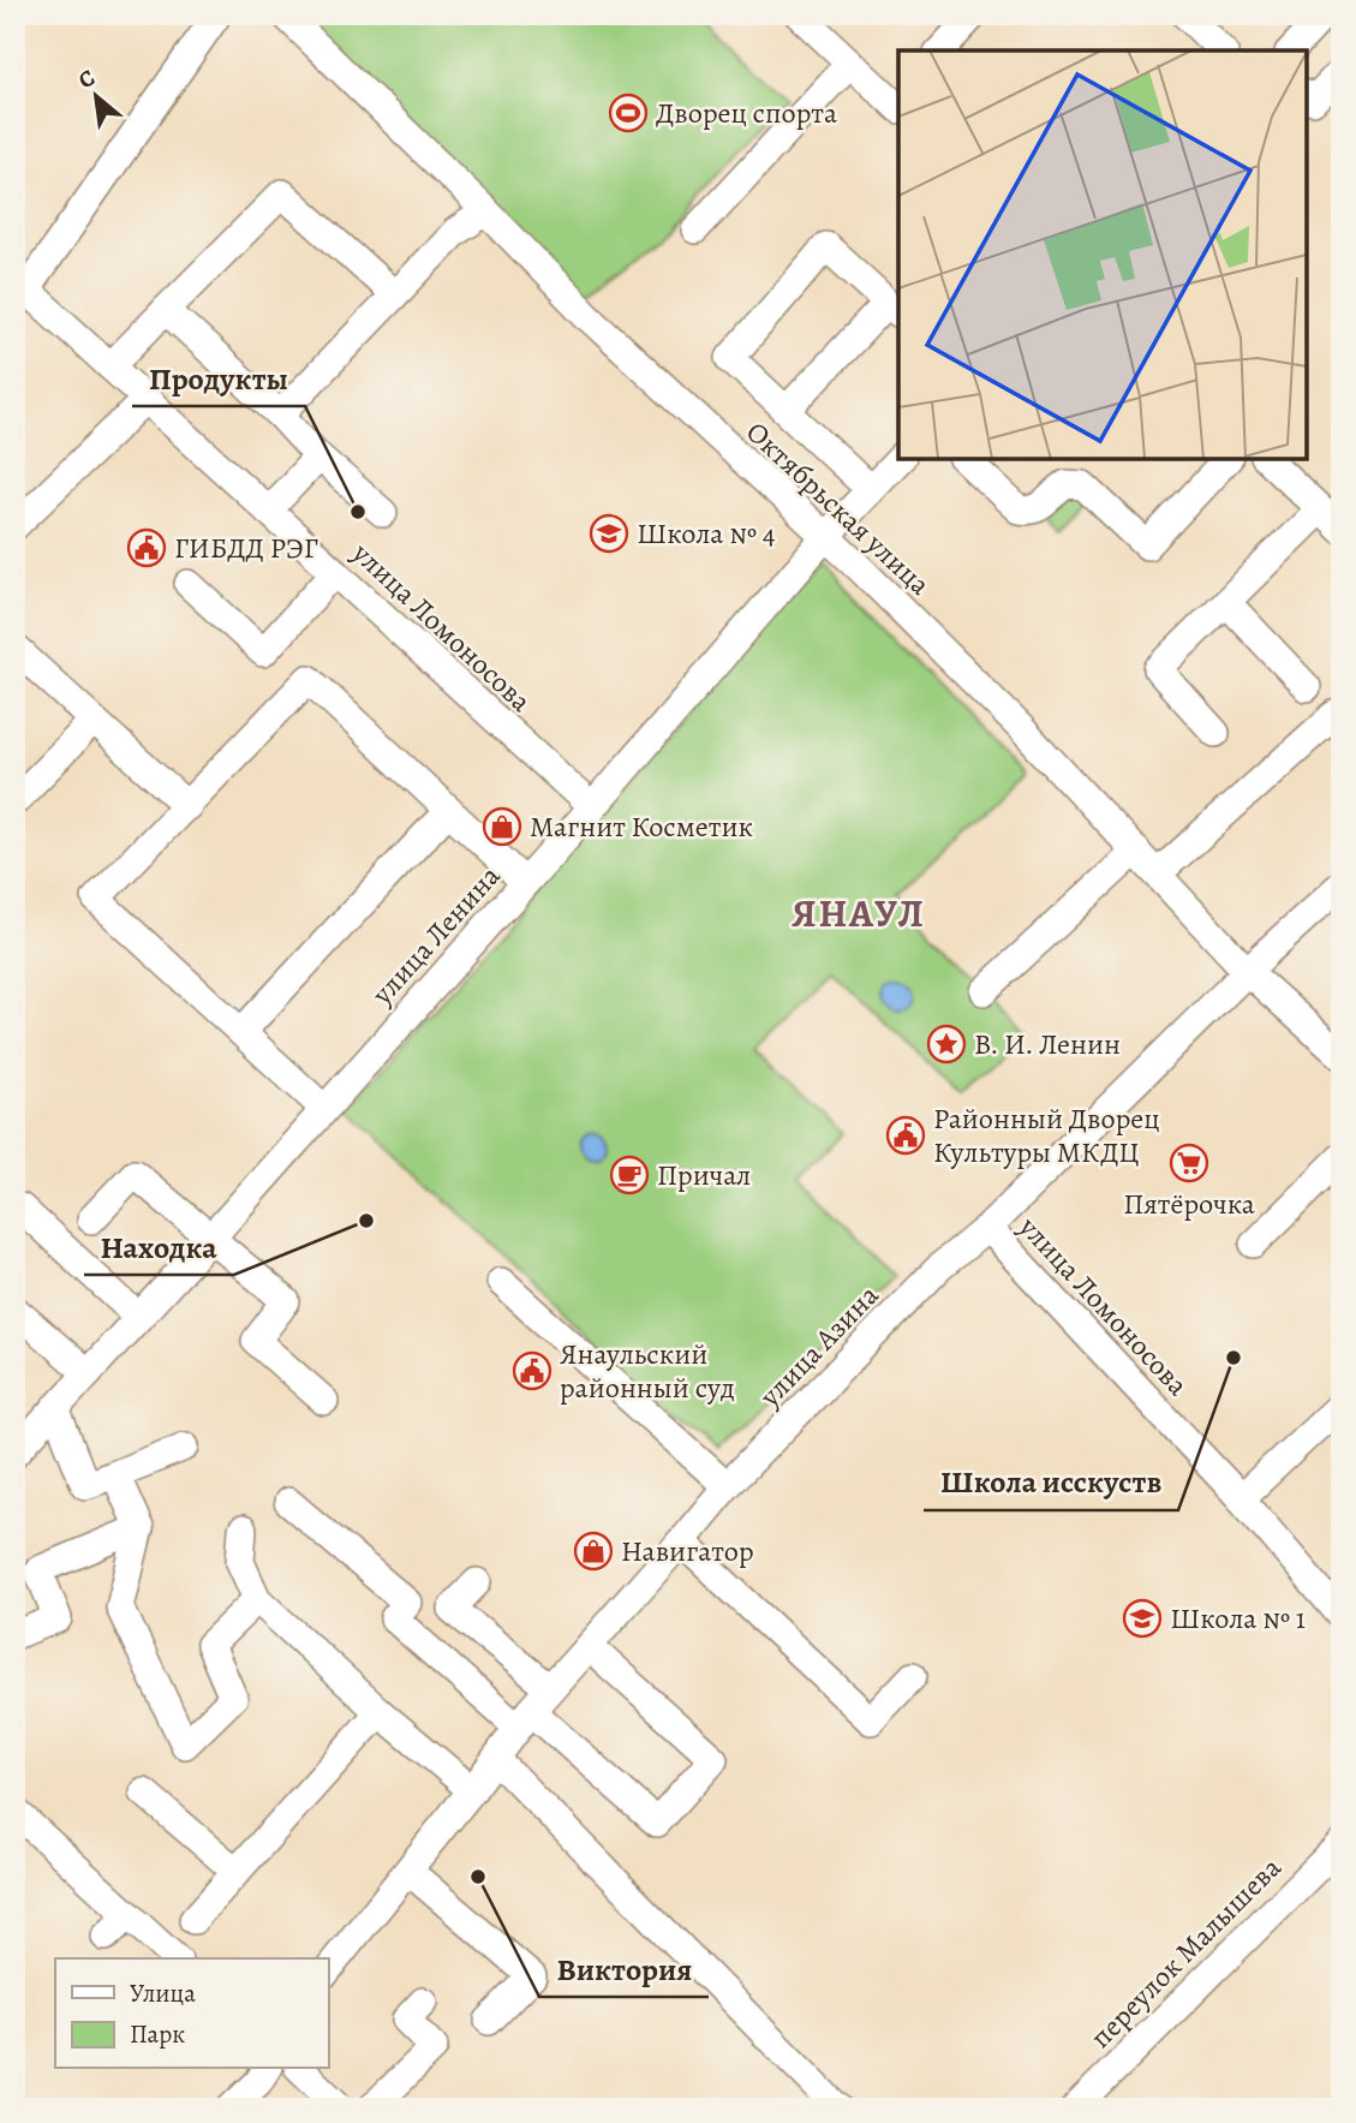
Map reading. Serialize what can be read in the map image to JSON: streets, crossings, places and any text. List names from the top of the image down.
{
  "streets": {
    "street": [
      "Октябрьская улица",
      "улица Ломоносова",
      "улица Ленина",
      "улица Азина",
      "переулок Малышева"
    ]
  },
  "crossings": [
    ["Октябрьская улица", "улица Ленина"],
    ["Октябрьская улица", "улица Азина"],
    ["улица Ломоносова", "улица Ленина"],
    ["улица Ломоносова", "улица Азина"]
  ],
  "districts": ["ЯНАУЛ"],
  "places": {
    "sports": ["Дворец спорта"],
    "other": [
      "Продукты",
      "Находка",
      "Школа исскуств",
      "Виктория"
    ],
    "school or university": ["Школа № 4", "Школа № 1"],
    "public building": ["ГИБДД РЭГ", "Районный Дворец Культуры МКДЦ", "Янаульский районный суд"],
    "shop": ["Магнит Косметик", "Навигатор"],
    "place": ["В. И. Ленин"],
    "supermarket": ["Пятёрочка"],
    "cafe": ["Причал"]
  },
  "legend": ["Улица", "Парк"],
  "north": "top left"
}
